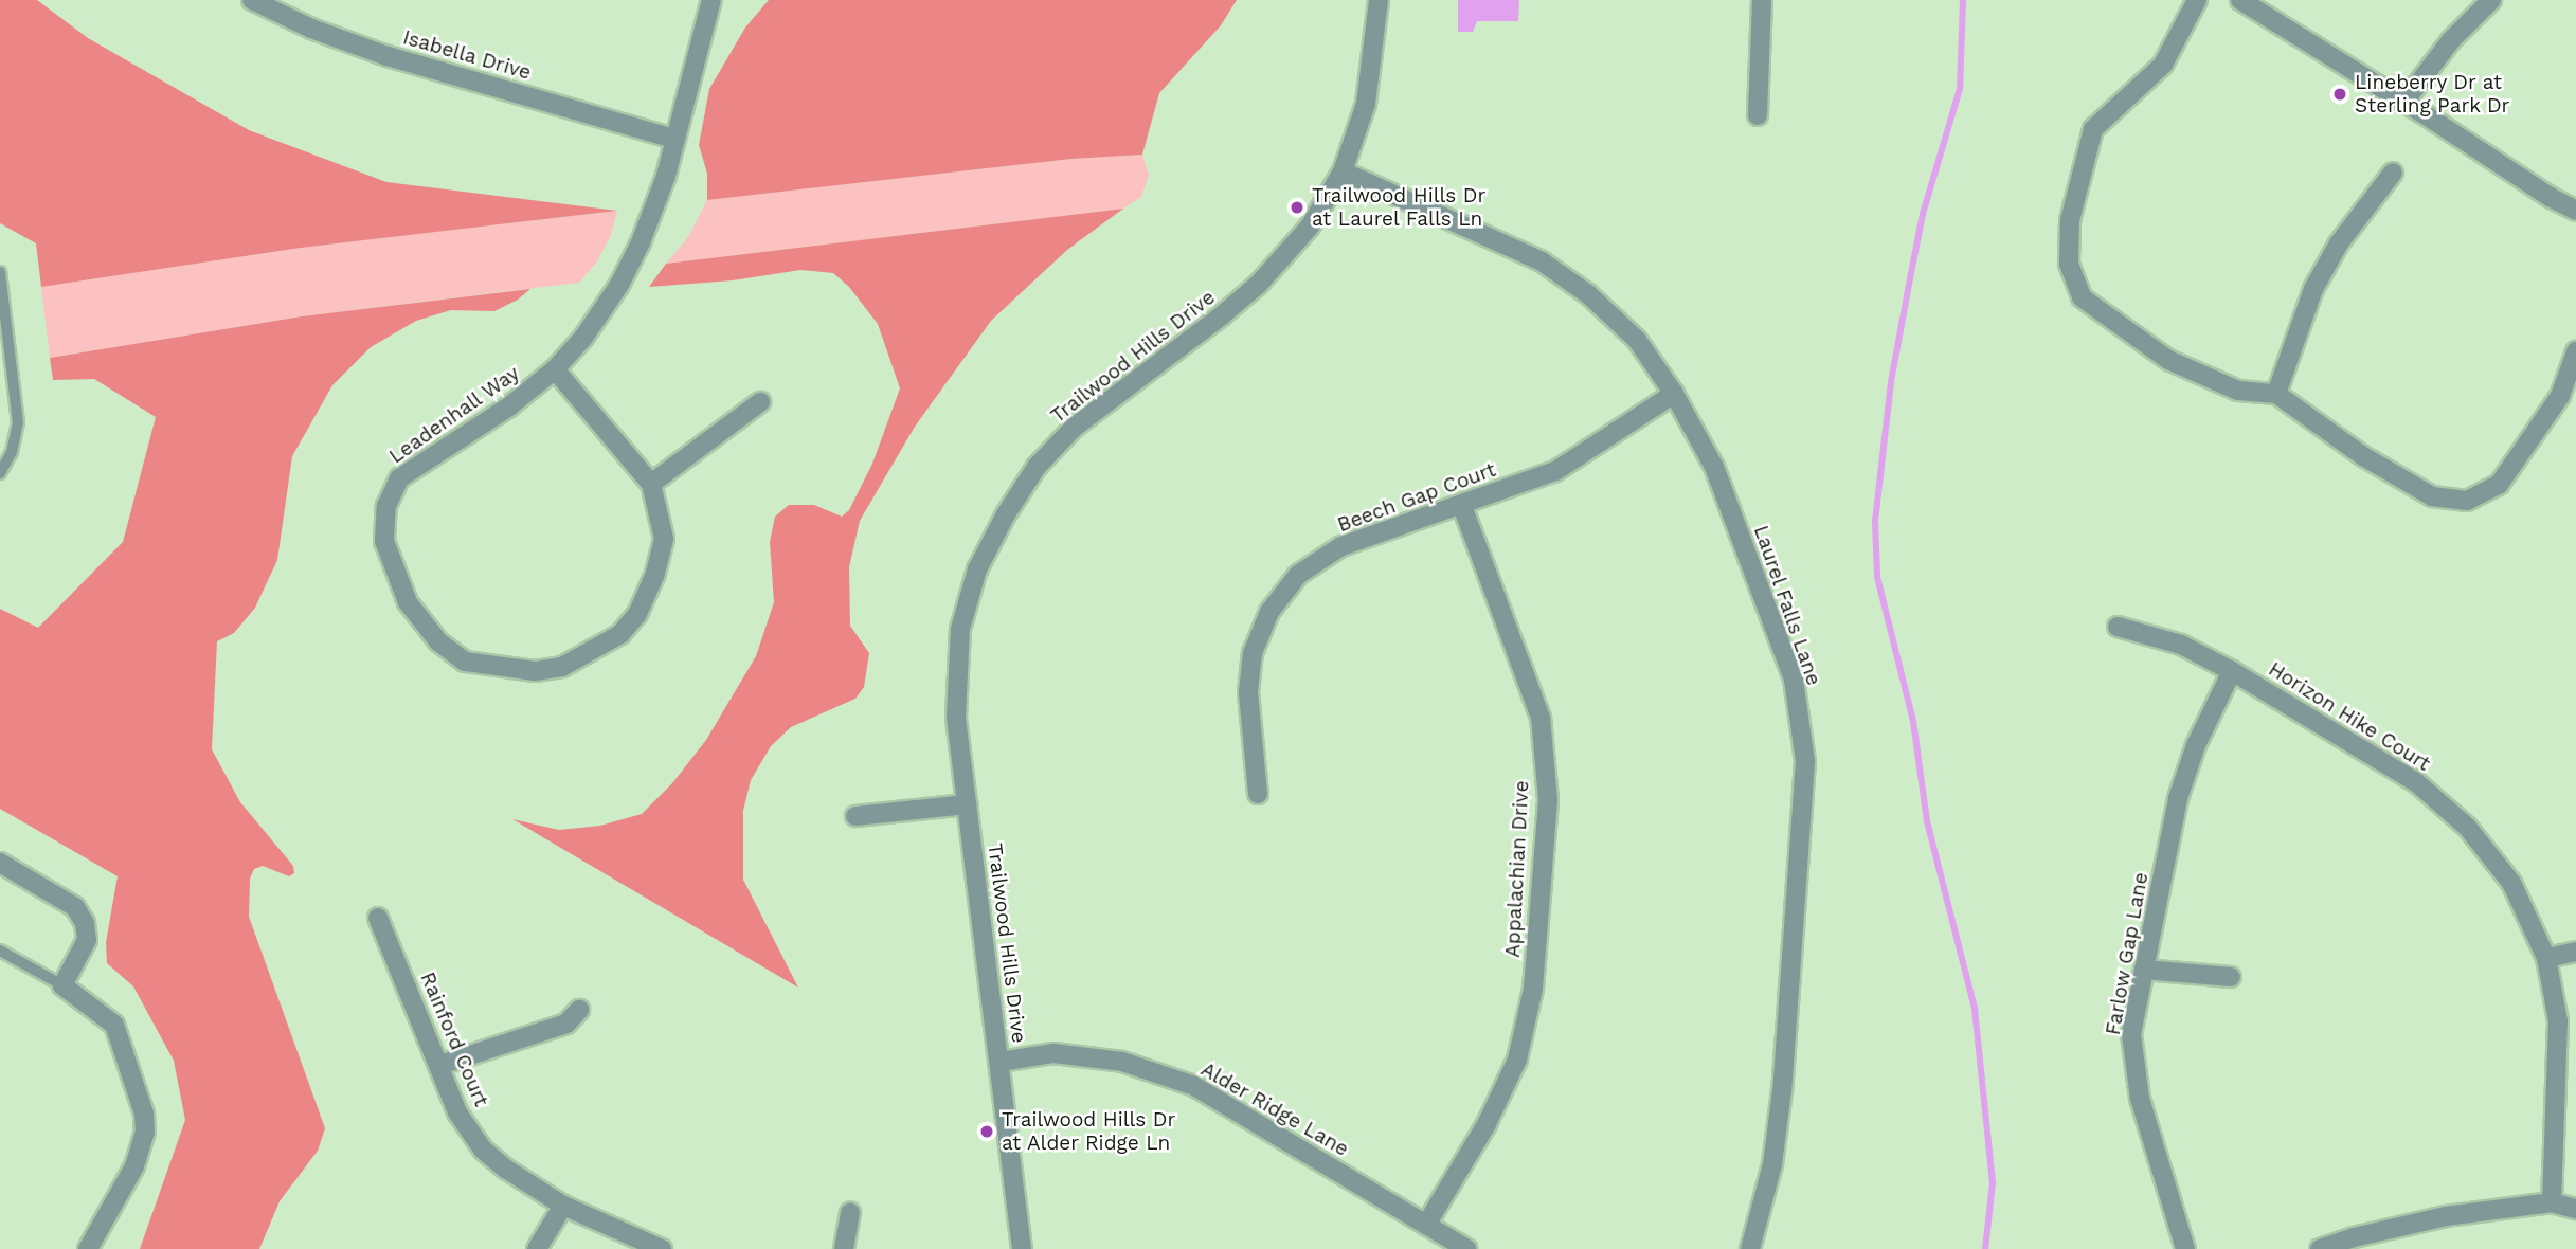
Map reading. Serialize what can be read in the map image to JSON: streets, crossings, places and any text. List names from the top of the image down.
{
  "streets": {
    "street": [
      "Isabella Drive",
      "Trailwood Hills Drive",
      "Leadenhall Way",
      "Beech Gap Court",
      "Laurel Falls Lane",
      "Horizon Hike Court",
      "Appalachian Drive",
      "Farlow Gap Lane",
      "Rainford Court",
      "Alder Ridge Lane"
    ]
  },
  "crossings": [
    ["Isabella Drive", "Leadenhall Way"],
    ["Trailwood Hills Drive", "Laurel Falls Lane"],
    ["Trailwood Hills Drive", "Alder Ridge Lane"],
    ["Beech Gap Court", "Laurel Falls Lane"],
    ["Beech Gap Court", "Appalachian Drive"],
    ["Horizon Hike Court", "Farlow Gap Lane"],
    ["Appalachian Drive", "Alder Ridge Lane"]
  ],
  "places": ["Lineberry Dr at Sterling Park Dr", "Trailwood Hills Dr at Laurel Falls Ln", "Trailwood Hills Dr at Alder Ridge Ln"]
}
